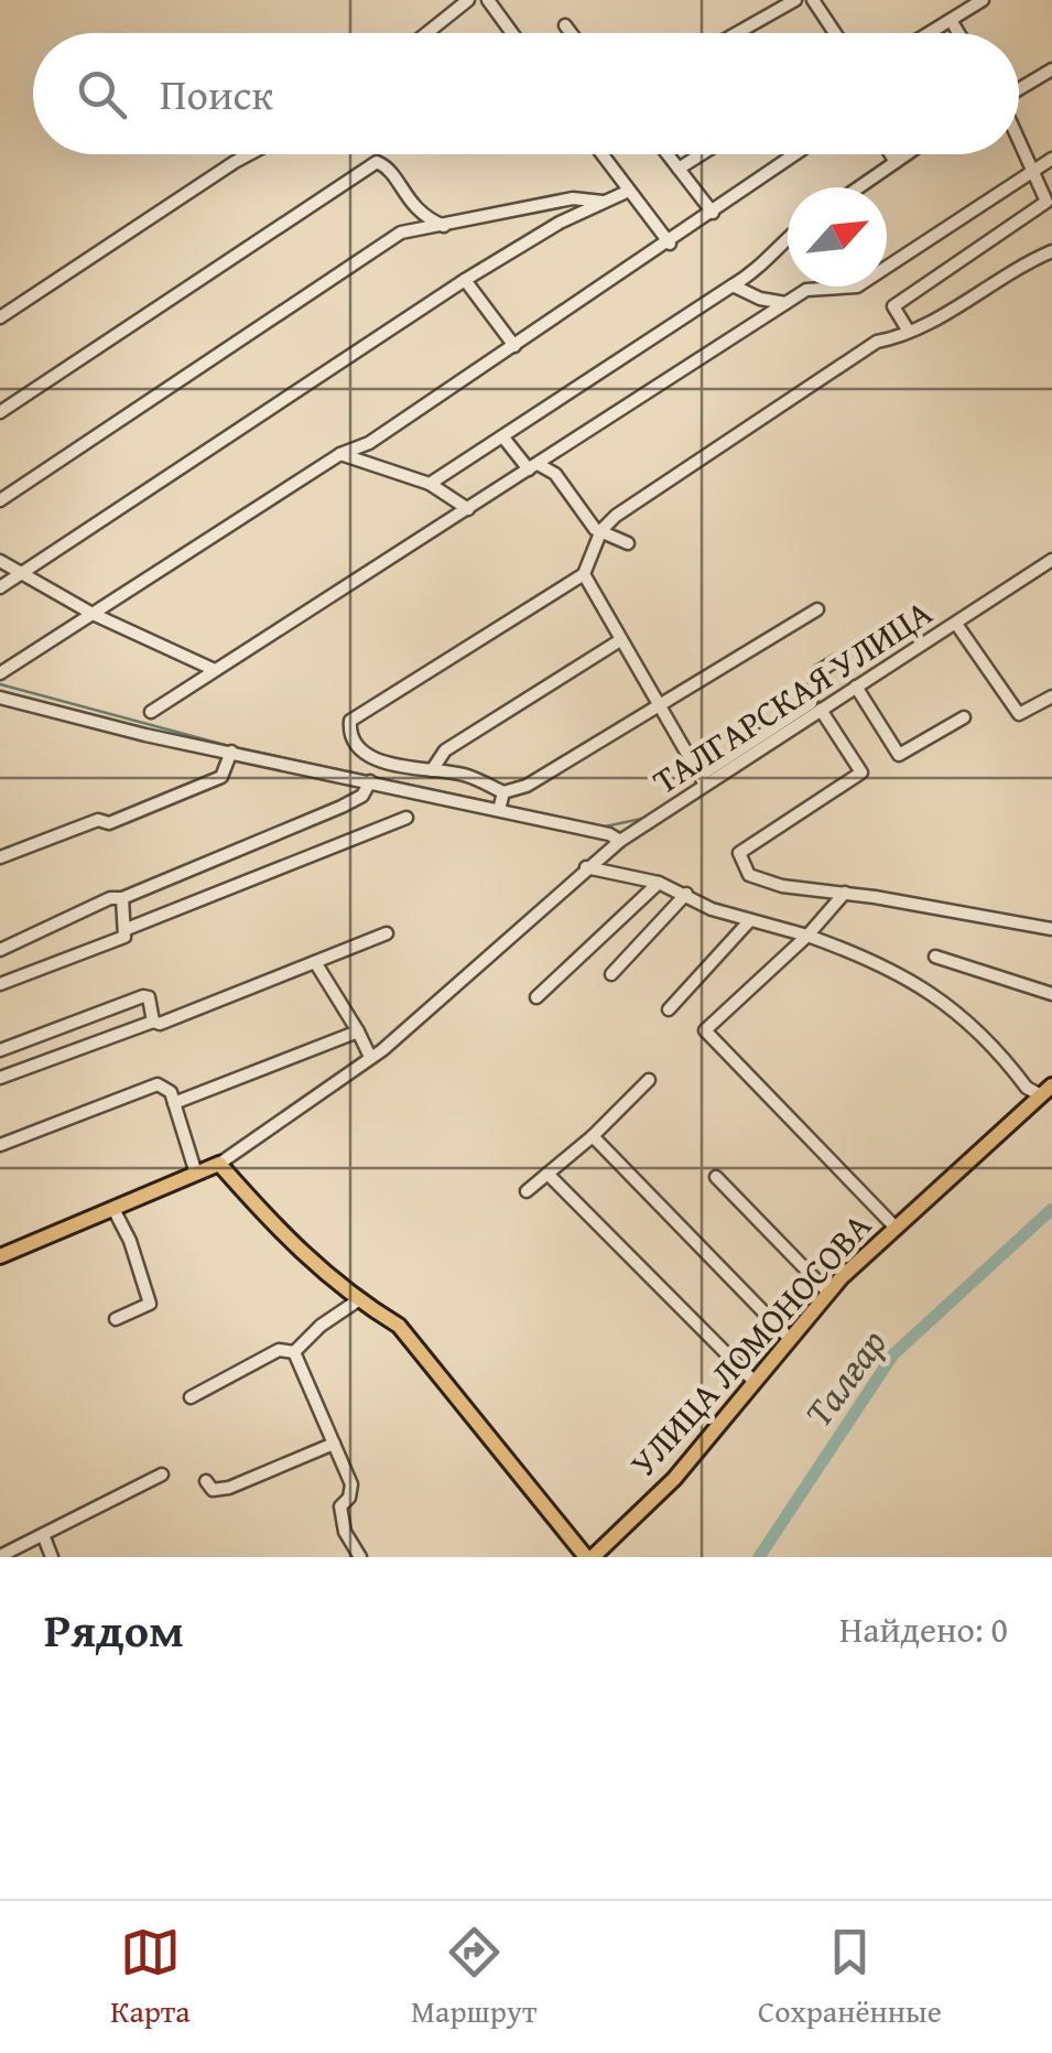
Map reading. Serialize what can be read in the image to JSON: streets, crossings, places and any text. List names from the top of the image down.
{
  "streets": {
    "main road": ["УЛИЦА ЛОМОНОСОВА"],
    "street": ["ТАЛГАРСКАЯ УЛИЦА"]
  },
  "water": ["Талғар"],
  "north": "top right",
  "page": {
    "search": "Поиск",
    "heading": ["Рядом", "Найдено: 0"],
    "nav": ["Карта", "Маршрут", "Сохранённые"]
  }
}
